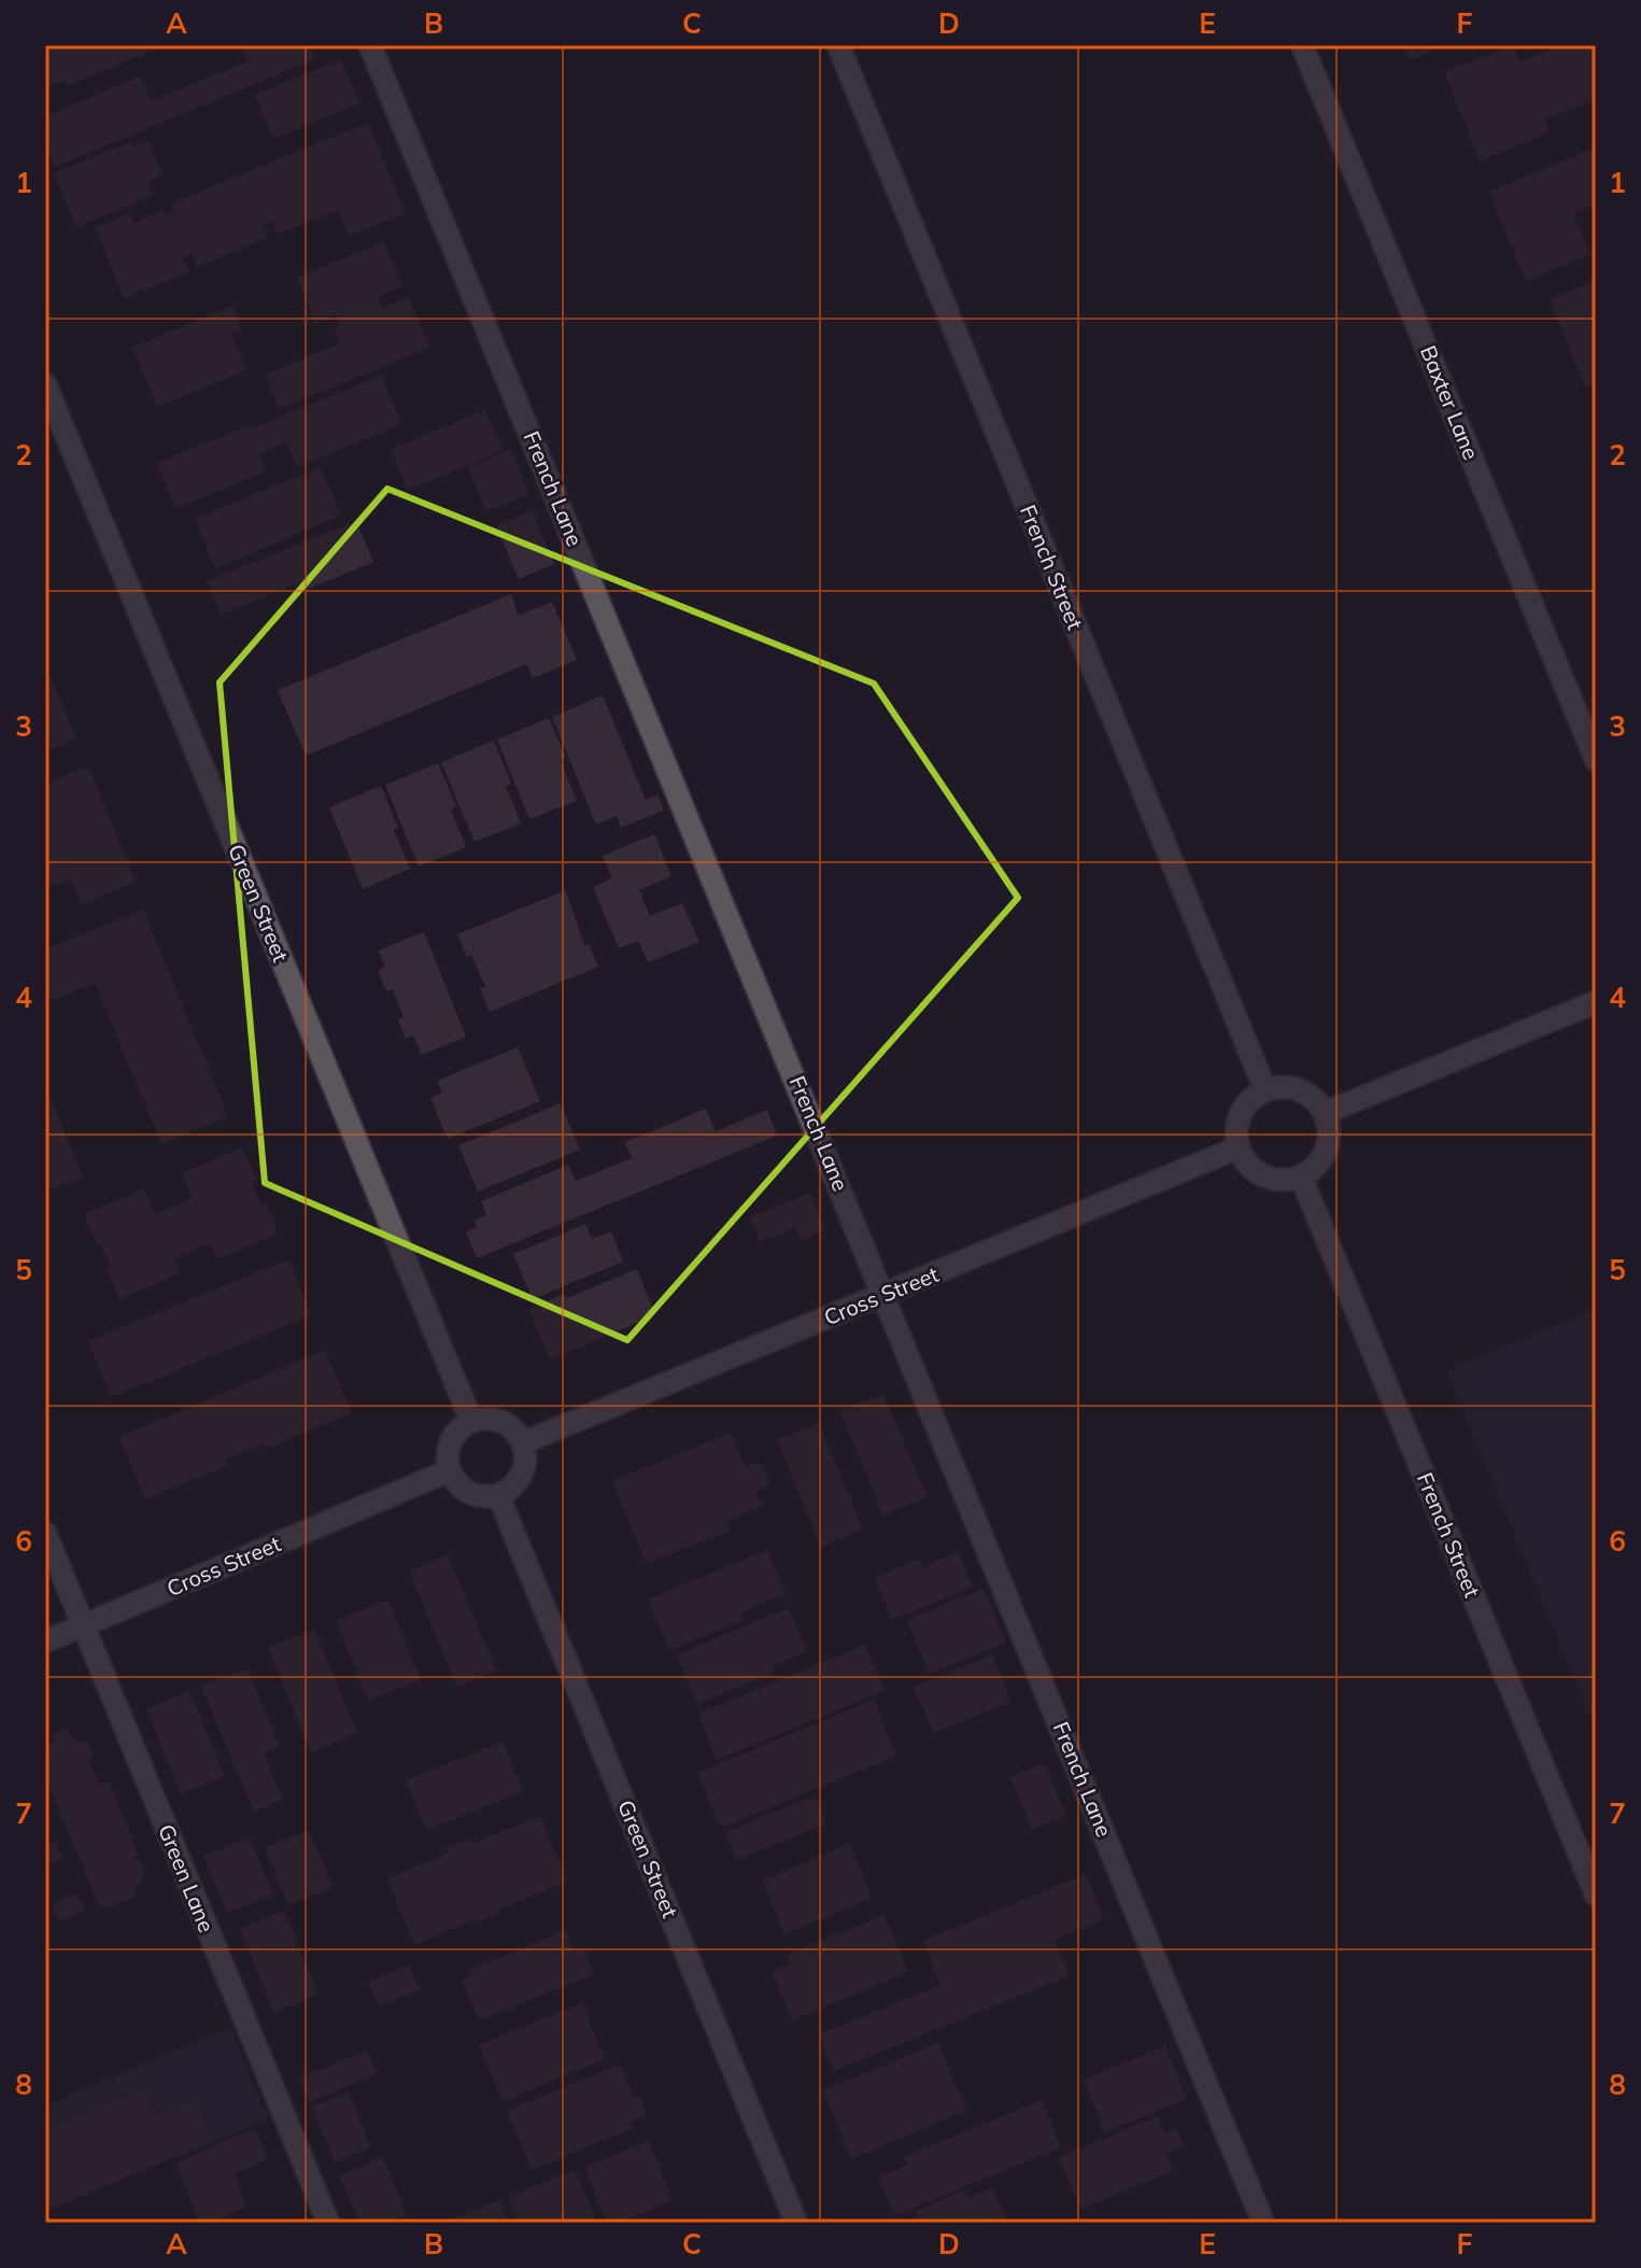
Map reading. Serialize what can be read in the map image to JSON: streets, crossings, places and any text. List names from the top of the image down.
{
  "streets": {
    "street": [
      "Baxter Lane",
      "French Lane",
      "French Street",
      "Green Street",
      "Cross Street",
      "Green Lane"
    ]
  },
  "crossings": [
    ["French Lane", "Cross Street"],
    ["French Street", "Cross Street"],
    ["Green Street", "Cross Street"],
    ["Cross Street", "Green Lane"]
  ],
  "grid": {
    "columns": [
      "A",
      "B",
      "C",
      "D",
      "E",
      "F"
    ],
    "rows": [
      "1",
      "2",
      "3",
      "4",
      "5",
      "6",
      "7",
      "8"
    ]
  }
}
